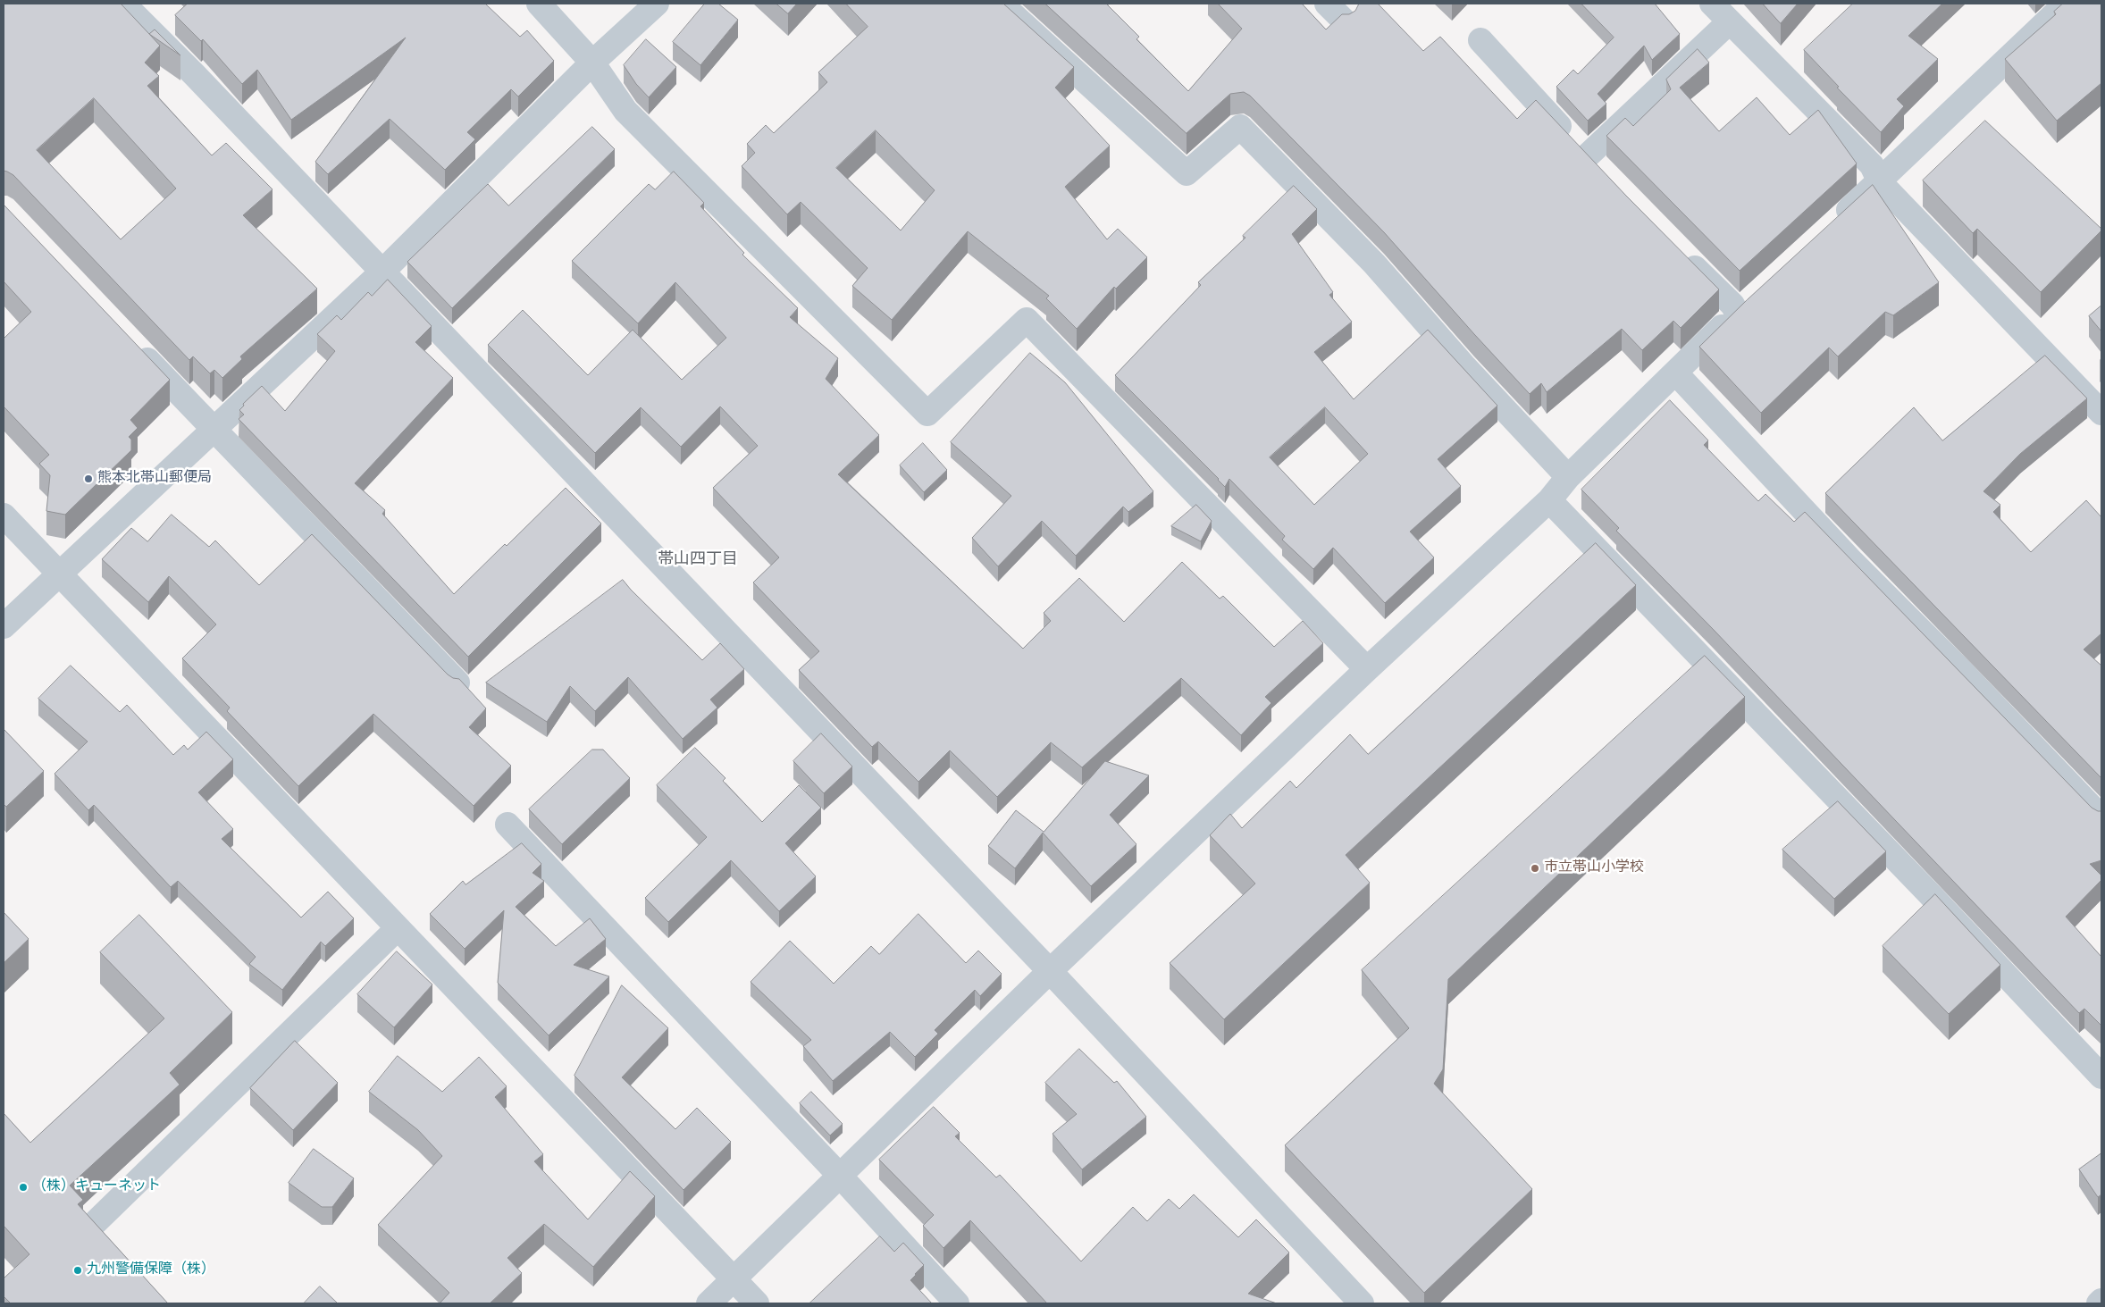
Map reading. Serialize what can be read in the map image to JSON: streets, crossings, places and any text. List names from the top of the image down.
{
  "districts": ["帯山四丁目"],
  "places": [
    "熊本北帯山郵便局",
    "市立帯山小学校",
    "（株）キューネット",
    "九州警備保障（株）"
  ]
}
